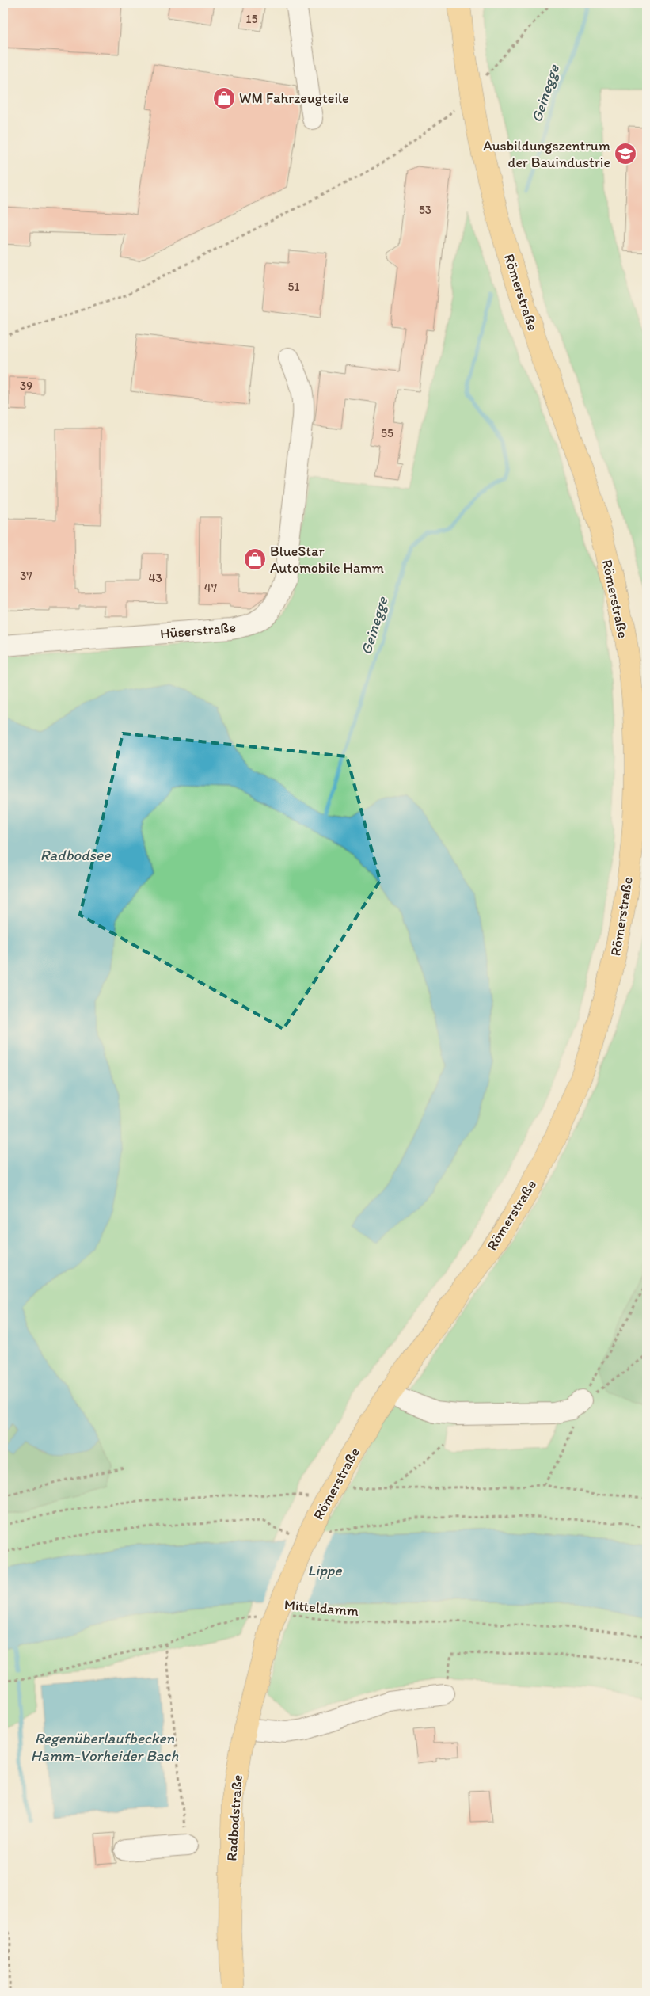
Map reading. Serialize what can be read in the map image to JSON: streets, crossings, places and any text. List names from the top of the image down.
{
  "streets": {
    "main road": ["Römerstraße", "Radbodstraße"],
    "street": ["Hüserstraße"],
    "path": ["Mitteldamm"]
  },
  "crossings": [
    ["Römerstraße", "Mitteldamm"],
    ["Römerstraße", "Radbodstraße"],
    ["Mitteldamm", "Radbodstraße"]
  ],
  "water": [
    "Geinegge",
    "Radbodsee",
    "Lippe",
    "Regenüberlaufbecken Hamm-Vorheider Bach"
  ],
  "places": {
    "shop": ["WM Fahrzeugteile", "BlueStar Automobile Hamm"],
    "school or university": ["Ausbildungszentrum der Bauindustrie"]
  },
  "house_numbers": [
    "15",
    "53",
    "51",
    "39",
    "55",
    "37",
    "43",
    "47"
  ]
}
